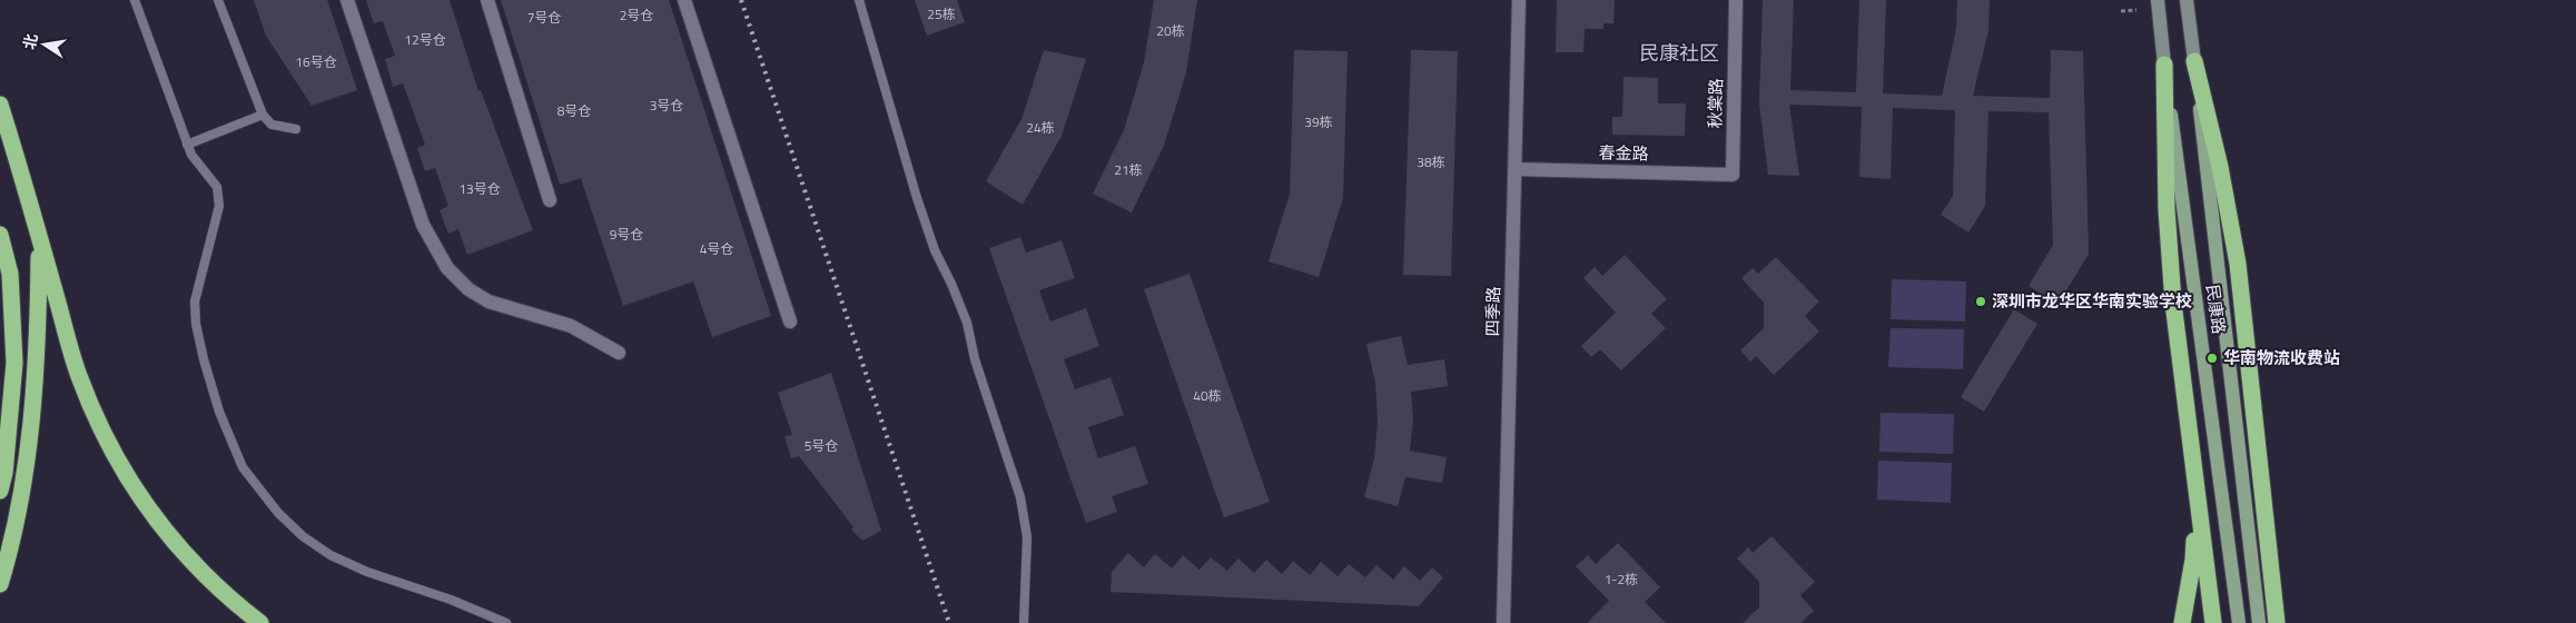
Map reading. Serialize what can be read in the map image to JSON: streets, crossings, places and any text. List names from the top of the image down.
{
  "streets": {
    "main road": ["民康路"],
    "street": ["秋棠路", "春金路", "四季路"]
  },
  "crossings": [
    ["秋棠路", "春金路"],
    ["春金路", "四季路"]
  ],
  "districts": ["民康社区"],
  "places": ["深圳市龙华区华南实验学校", "华南物流收费站"],
  "house_numbers": [
    "25栋",
    "2号仓",
    "7号仓",
    "20栋",
    "12号仓",
    "16号仓",
    "3号仓",
    "8号仓",
    "39栋",
    "24栋",
    "38栋",
    "21栋",
    "13号仓",
    "9号仓",
    "4号仓",
    "40栋",
    "5号仓",
    "1-2栋"
  ],
  "north": "left"
}
